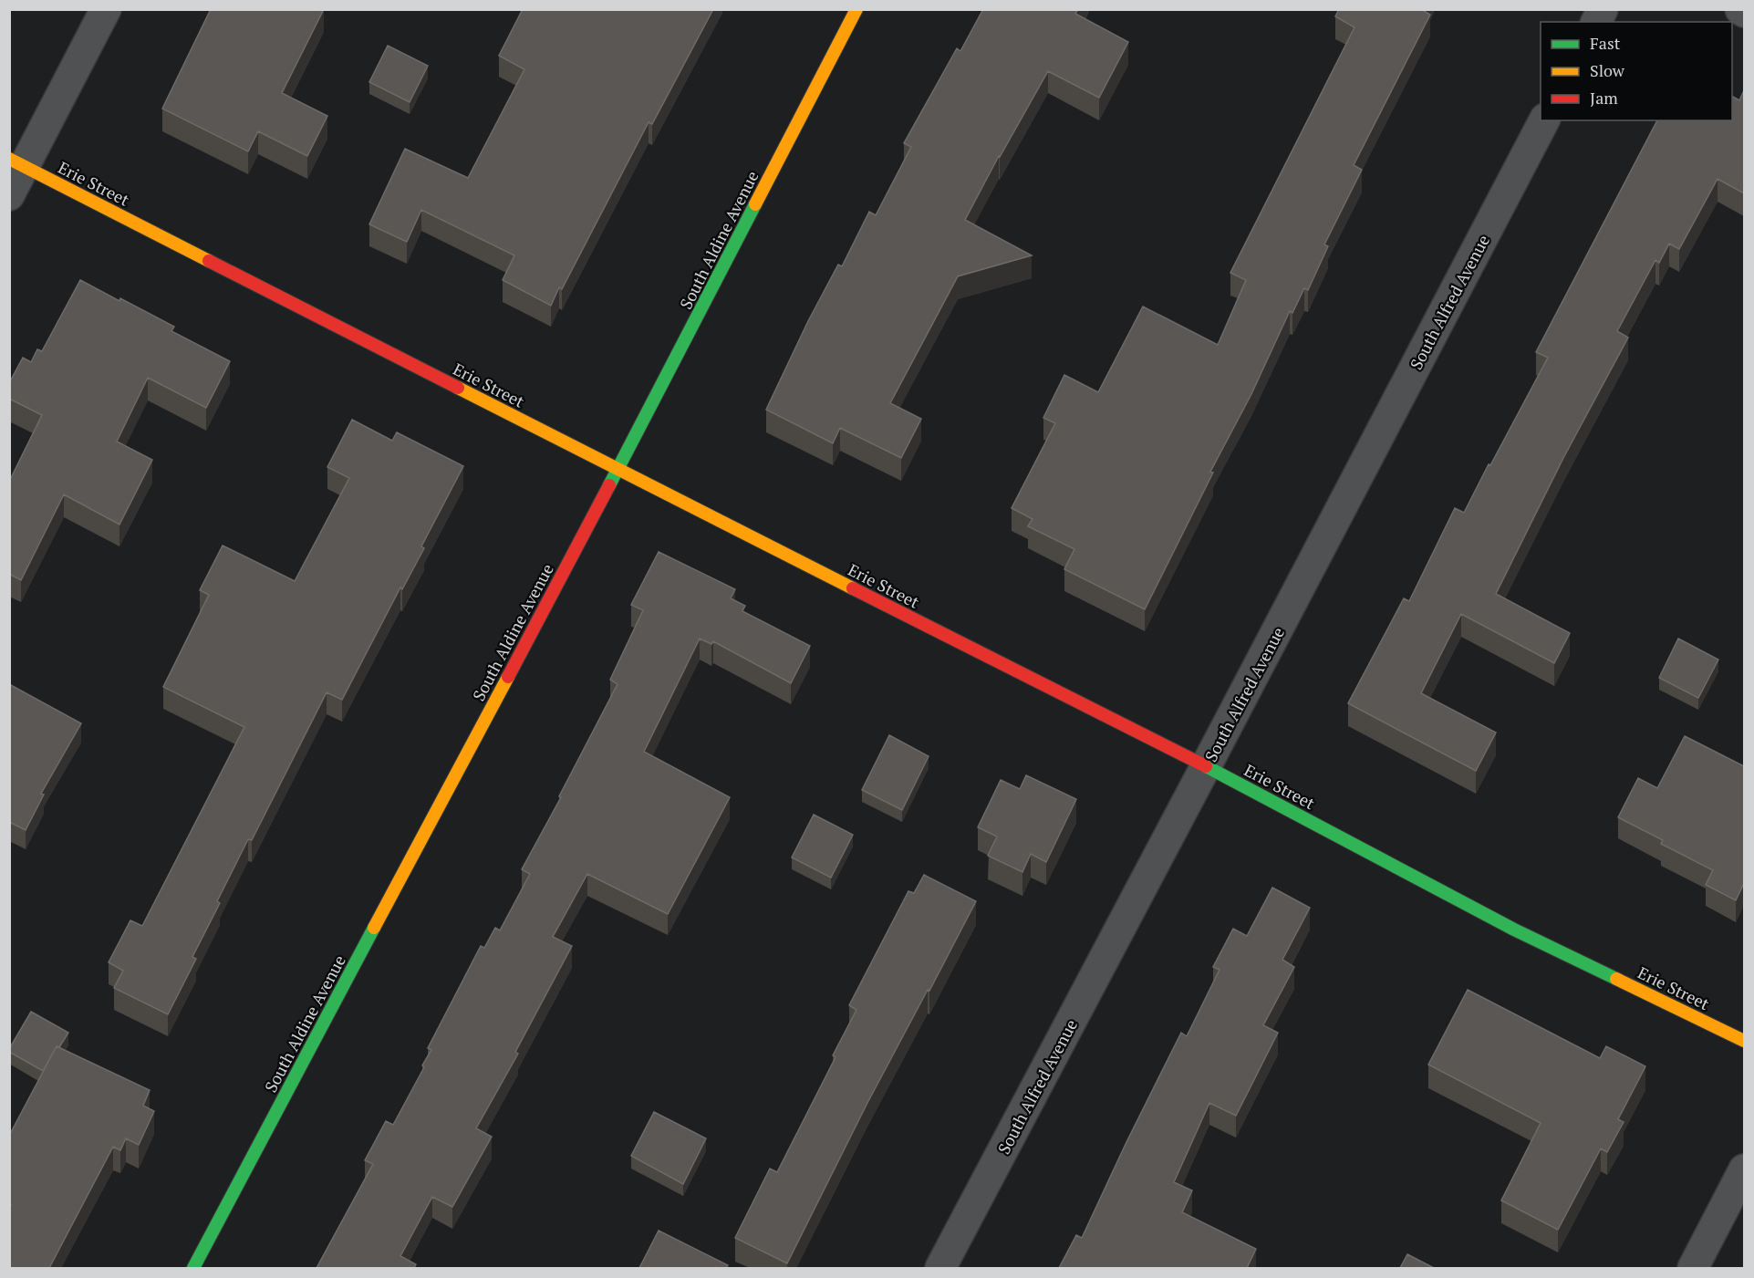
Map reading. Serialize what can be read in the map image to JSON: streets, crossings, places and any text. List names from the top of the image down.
{
  "streets": {
    "street": ["Erie Street", "South Aldine Avenue", "South Alfred Avenue"]
  },
  "crossings": [
    ["Erie Street", "South Aldine Avenue"],
    ["Erie Street", "South Alfred Avenue"]
  ],
  "legend": ["Fast", "Slow", "Jam"]
}
